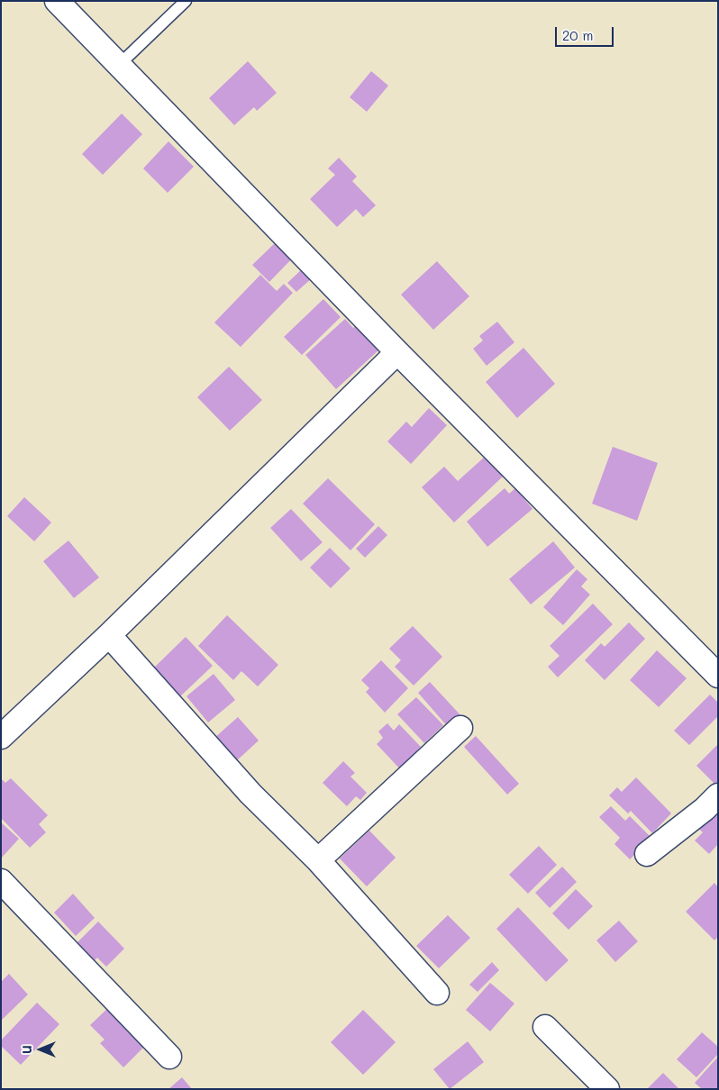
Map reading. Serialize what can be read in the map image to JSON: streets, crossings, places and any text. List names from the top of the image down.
{
  "scale_bar": "20 m",
  "north": "left"
}
